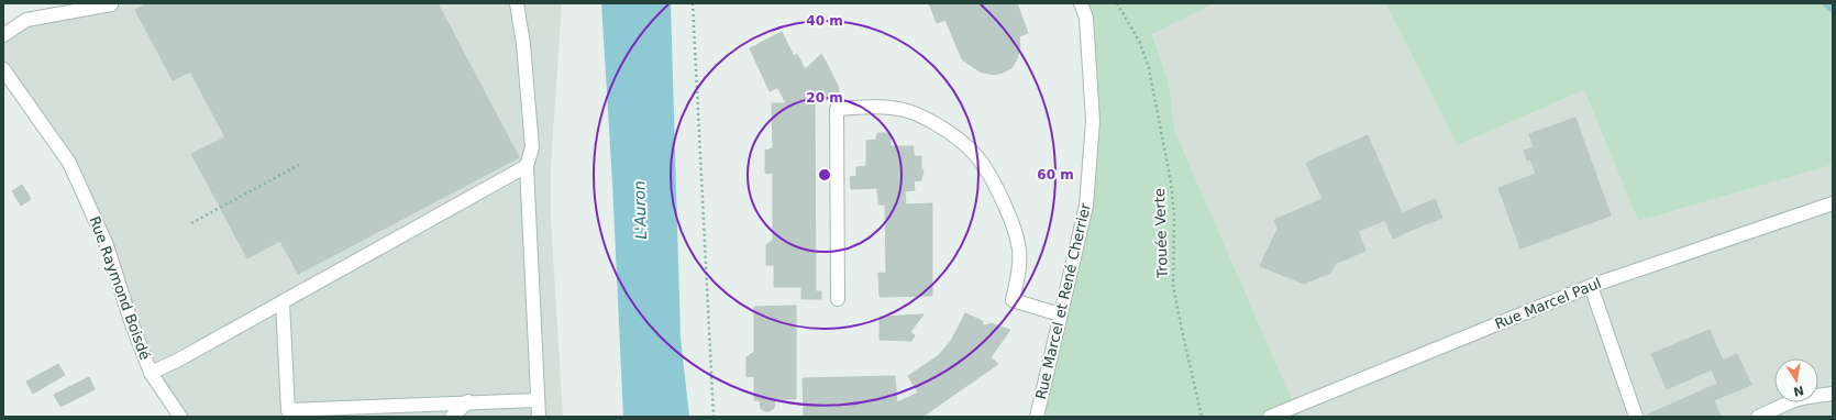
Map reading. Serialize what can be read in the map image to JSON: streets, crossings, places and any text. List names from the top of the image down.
{
  "streets": {
    "street": ["Rue Raymond Boisdé", "Rue Marcel et René Cherrier", "Rue Marcel Paul"],
    "path": ["Trouée Verte"]
  },
  "water": ["L'Auron"],
  "north": "bottom",
  "rings": ["40 m", "20 m", "60 m"]
}
